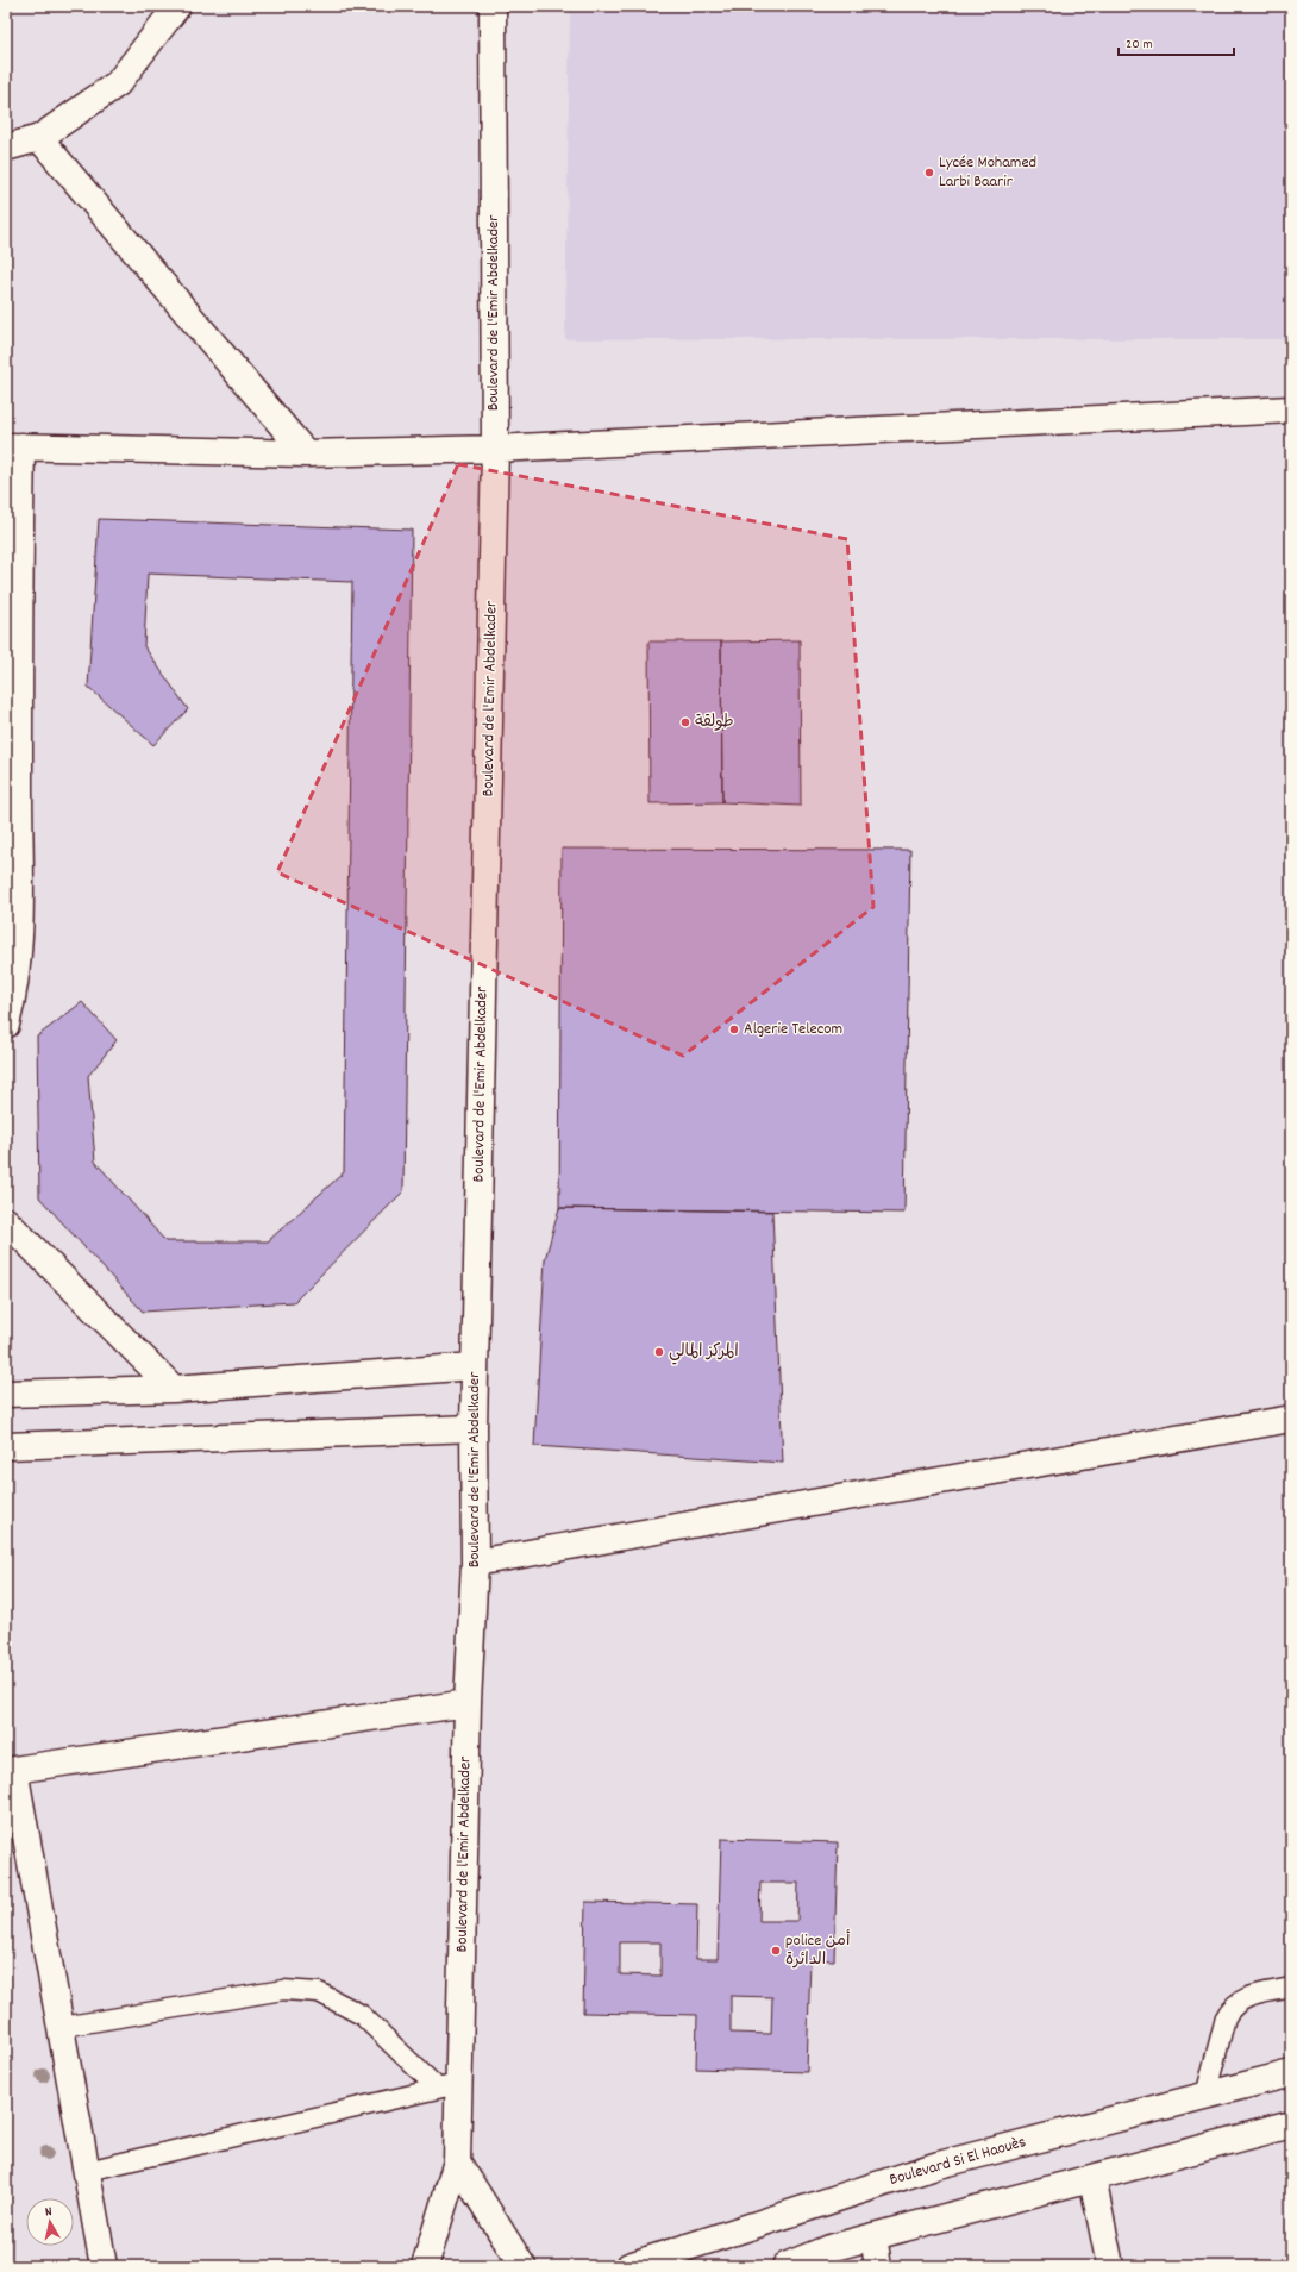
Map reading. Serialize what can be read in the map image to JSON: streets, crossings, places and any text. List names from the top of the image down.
{
  "streets": {
    "street": ["Boulevard de l'Emir Abdelkader", "Boulevard Si El Haouès"]
  },
  "places": [
    "Lycée Mohamed Larbi Baarir",
    "طولقة",
    "Algerie Telecom",
    "المركز المالي",
    "police أمن الدائرة"
  ],
  "scale_bar": "20 m",
  "north": "top"
}
